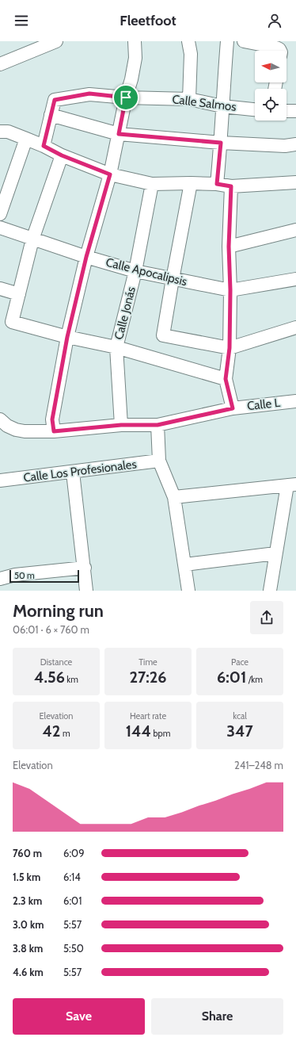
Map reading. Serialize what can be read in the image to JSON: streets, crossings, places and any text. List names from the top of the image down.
{
  "streets": {
    "street": [
      "Calle Salmos",
      "Calle Apocalipsis",
      "Calle Jonás",
      "Calle L",
      "Calle Los Profesionales"
    ]
  },
  "crossings": [
    ["Calle Apocalipsis", "Calle Jonás"],
    ["Calle Jonás", "Calle L"]
  ],
  "scale_bar": "50 m",
  "north": "left",
  "page": {
    "header": "Fleetfoot",
    "scale": "50 m",
    "heading": ["Morning run", "06:01 · 6 × 760 m"],
    "stats": [
      ["Distance", "4.56 km"],
      ["Time", "27:26"],
      ["Pace", "6:01 /km"],
      ["Elevation", "42 m"],
      ["Heart rate", "144 bpm"],
      ["kcal", "347"]
    ],
    "chart": ["Elevation", "241–248 m"],
    "list": [
      {
        "name": "760 m",
        "note": "6:09"
      },
      {
        "name": "1.5 km",
        "note": "6:14"
      },
      {
        "name": "2.3 km",
        "note": "6:01"
      },
      {
        "name": "3.0 km",
        "note": "5:57"
      },
      {
        "name": "3.8 km",
        "note": "5:50"
      },
      {
        "name": "4.6 km",
        "note": "5:57"
      }
    ],
    "buttons": ["Save", "Share"]
  }
}
